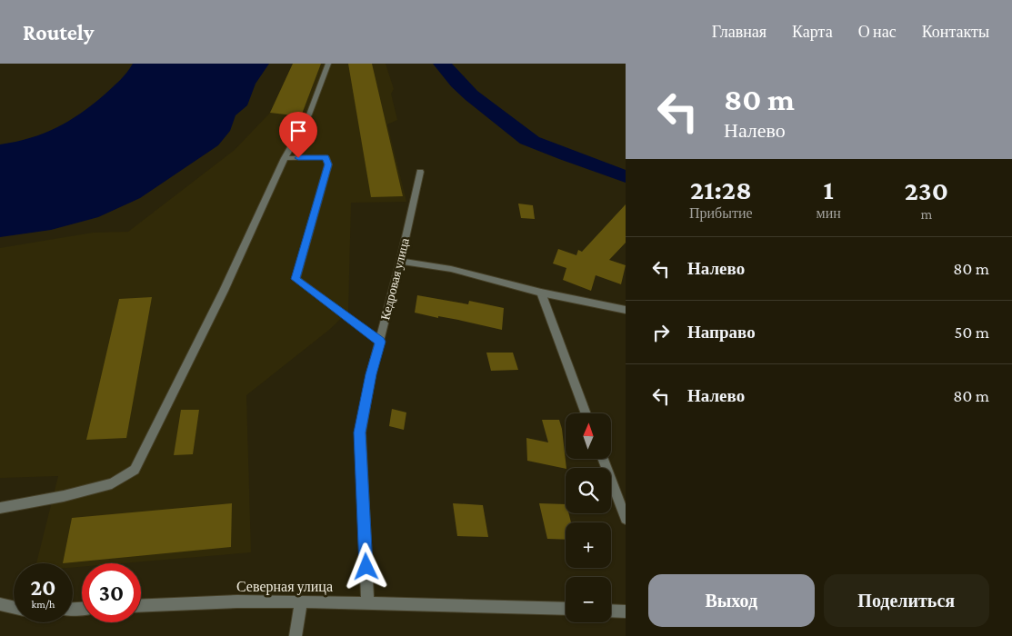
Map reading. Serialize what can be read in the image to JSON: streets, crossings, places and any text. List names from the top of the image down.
{
  "streets": {
    "street": ["Кедровая улица", "Северная улица"]
  },
  "crossings": [
    ["Кедровая улица", "Северная улица"]
  ],
  "north": "top",
  "page": {
    "header": "Routely",
    "nav": [
      "Главная",
      "Карта",
      "О нас",
      "Контакты"
    ],
    "turn": ["80 m", "Налево"],
    "eta": [
      "21:28",
      "Прибытие",
      "1",
      "мин",
      "230",
      "m"
    ],
    "list": [
      {
        "name": "Налево",
        "value": "80 m"
      },
      {
        "name": "Направо",
        "value": "50 m"
      },
      {
        "name": "Налево",
        "value": "80 m"
      }
    ],
    "map_buttons": ["+", "−"],
    "speed": "20 km/h",
    "limit": "30",
    "buttons": ["Выход", "Поделиться"]
  }
}
